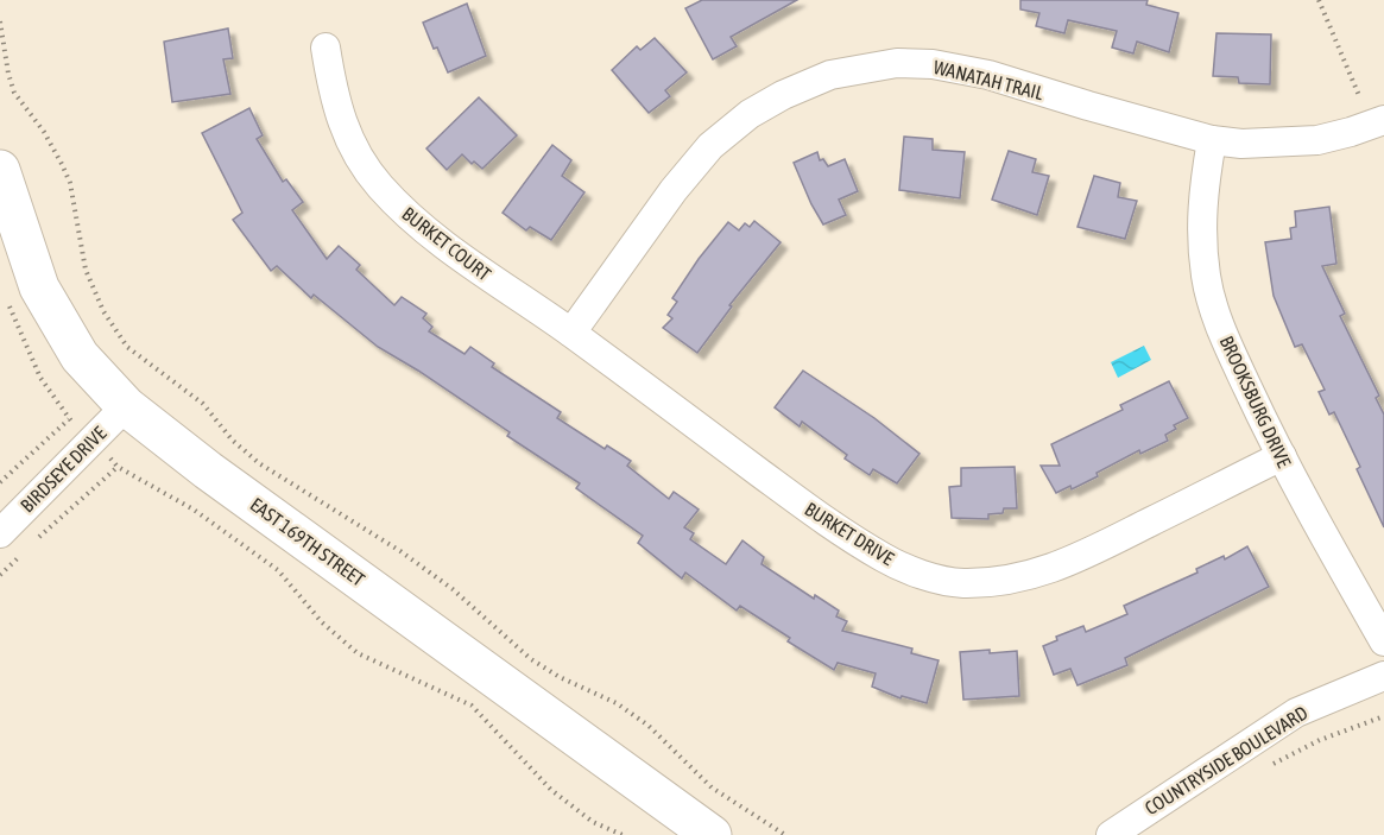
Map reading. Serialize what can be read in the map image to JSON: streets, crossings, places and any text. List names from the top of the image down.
{
  "streets": {
    "street": [
      "WANATAH TRAIL",
      "BURKET COURT",
      "BROOKSBURG DRIVE",
      "BIRDSEYE DRIVE",
      "BURKET DRIVE",
      "EAST 169TH STREET",
      "COUNTRYSIDE BOULEVARD"
    ]
  },
  "crossings": [
    ["WANATAH TRAIL", "BURKET COURT"],
    ["WANATAH TRAIL", "BROOKSBURG DRIVE"],
    ["WANATAH TRAIL", "BURKET DRIVE"],
    ["BURKET COURT", "BURKET DRIVE"],
    ["BROOKSBURG DRIVE", "BURKET DRIVE"],
    ["BIRDSEYE DRIVE", "EAST 169TH STREET"]
  ]
}
